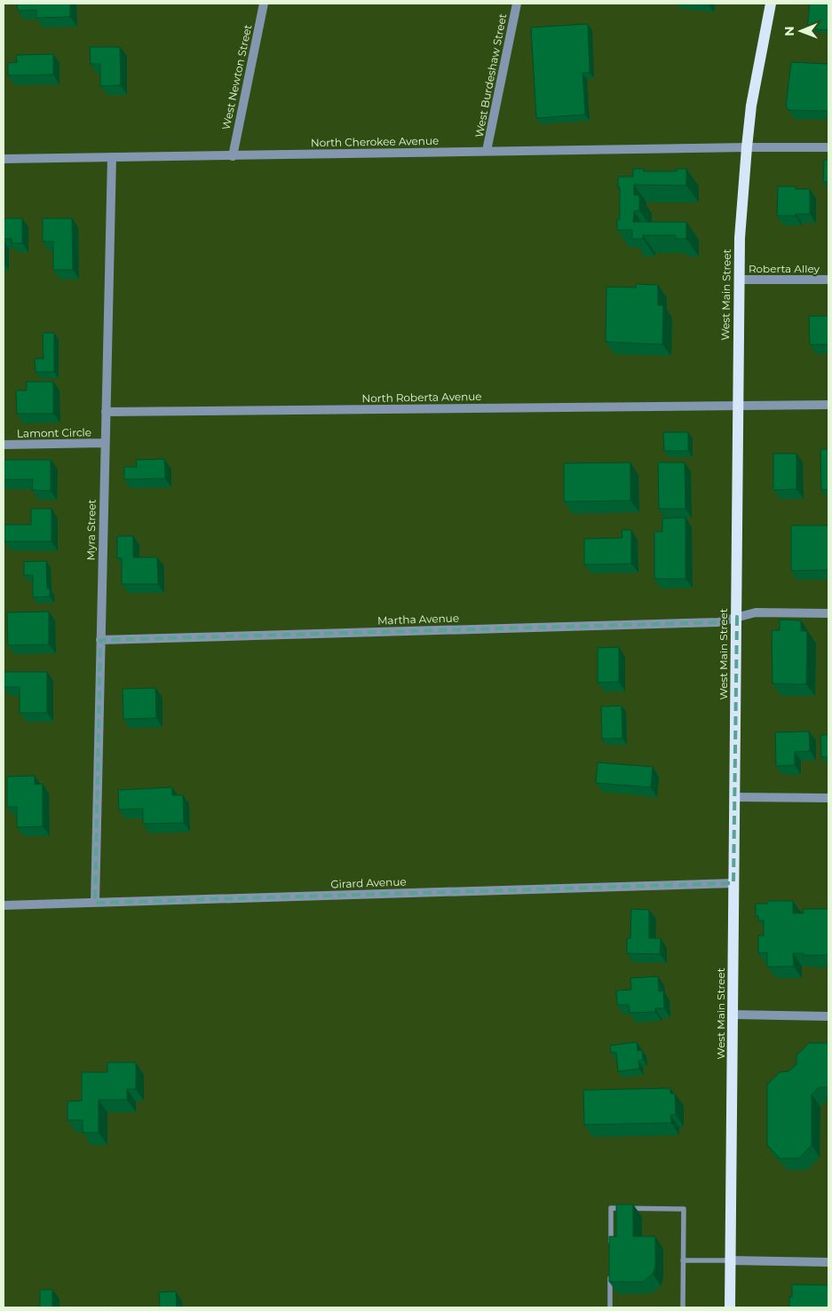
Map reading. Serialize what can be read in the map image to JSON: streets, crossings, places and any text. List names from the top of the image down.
{
  "streets": {
    "main road": ["West Main Street"],
    "street": [
      "West Burdeshaw Street",
      "West Newton Street",
      "North Cherokee Avenue",
      "Roberta Alley",
      "North Roberta Avenue",
      "Lamont Circle",
      "Myra Street",
      "Martha Avenue",
      "Girard Avenue"
    ]
  },
  "crossings": [
    ["West Burdeshaw Street", "North Cherokee Avenue"],
    ["West Newton Street", "North Cherokee Avenue"],
    ["North Cherokee Avenue", "West Main Street"],
    ["North Cherokee Avenue", "Myra Street"],
    ["Roberta Alley", "West Main Street"],
    ["West Main Street", "North Roberta Avenue"],
    ["West Main Street", "Martha Avenue"],
    ["West Main Street", "Girard Avenue"],
    ["North Roberta Avenue", "Myra Street"],
    ["Lamont Circle", "Myra Street"],
    ["Myra Street", "Martha Avenue"],
    ["Myra Street", "Girard Avenue"]
  ],
  "north": "left"
}
